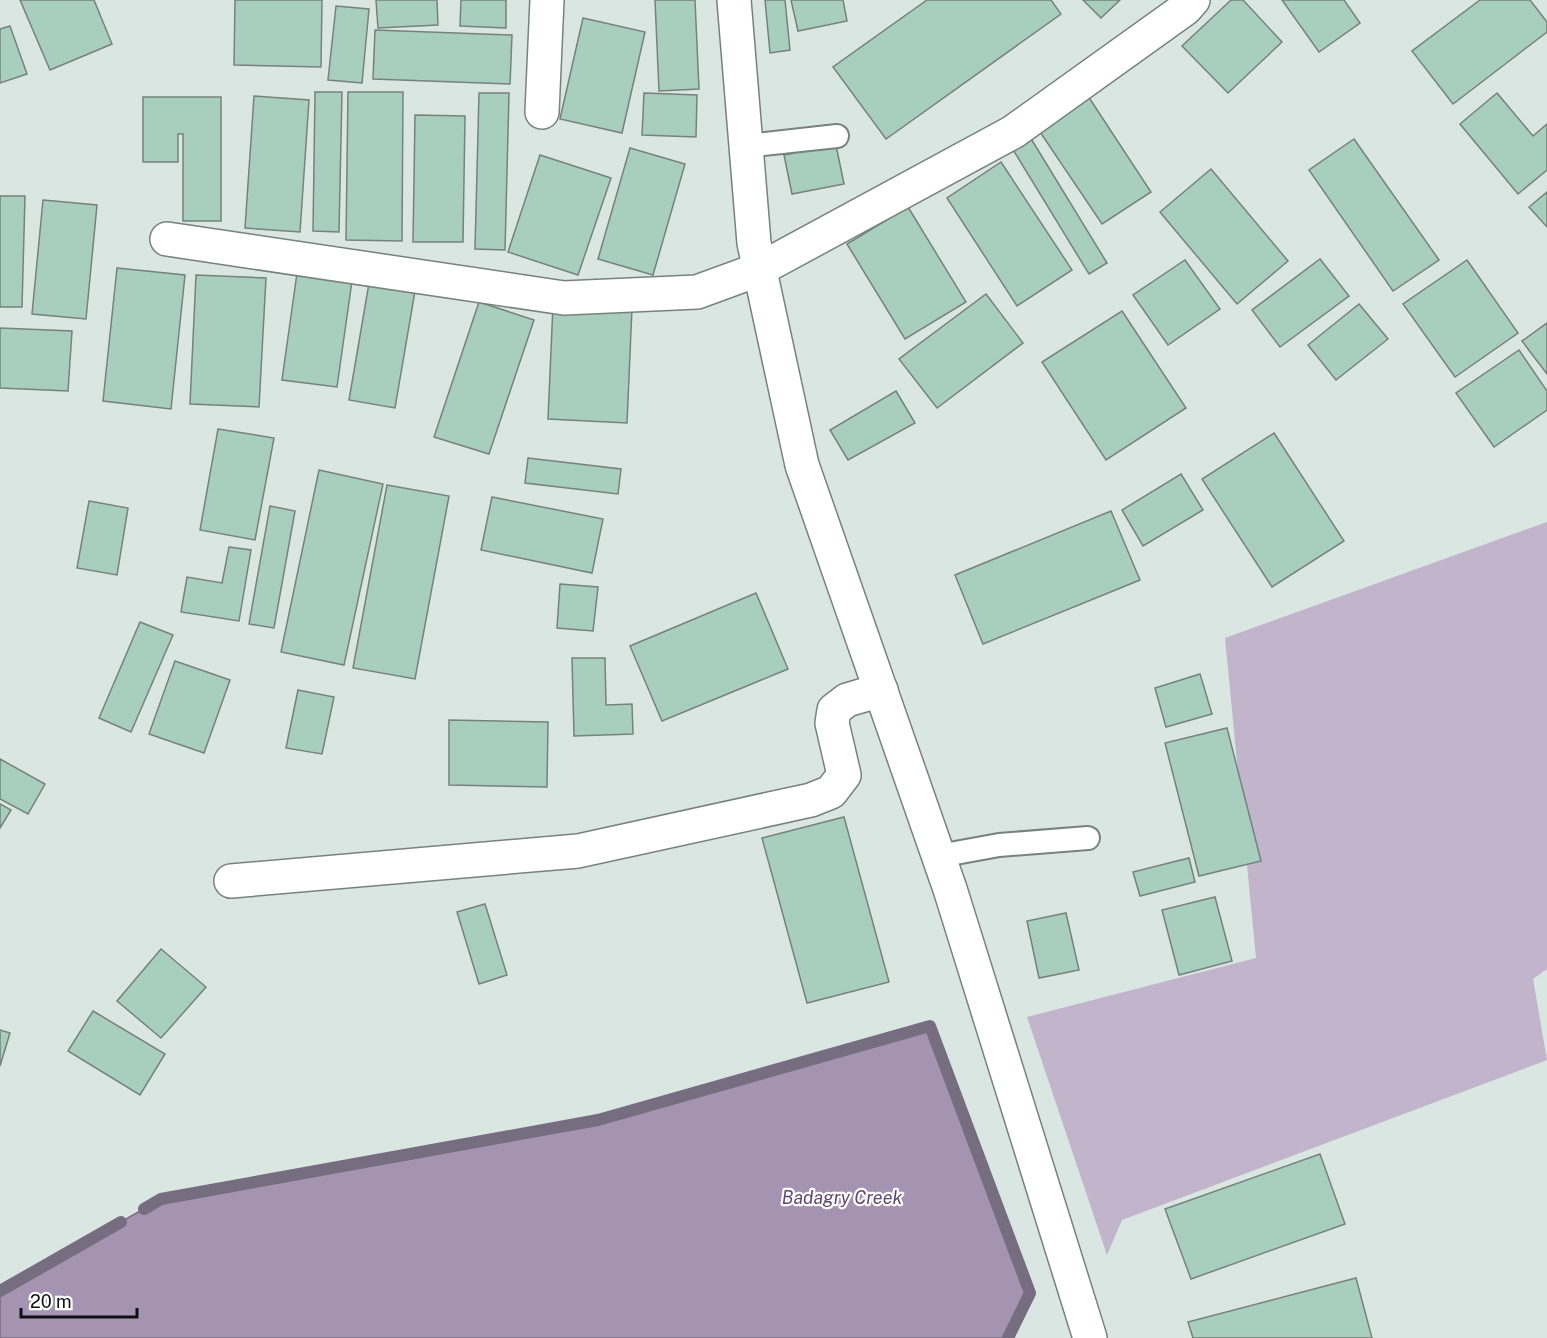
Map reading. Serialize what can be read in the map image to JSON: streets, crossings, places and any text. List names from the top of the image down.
{
  "water": ["Badagry Creek"],
  "scale_bar": "20 m"
}
